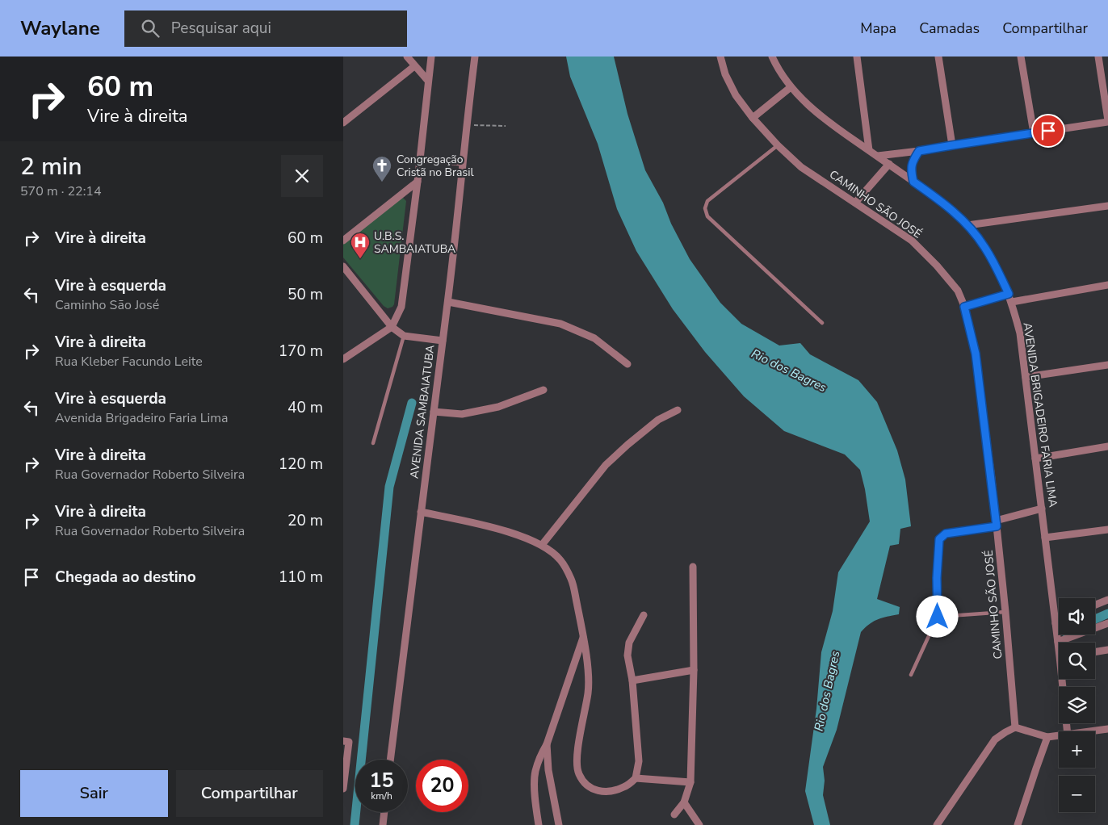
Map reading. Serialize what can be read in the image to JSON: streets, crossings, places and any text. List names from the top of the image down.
{
  "streets": {
    "street": ["CAMINHO SÃO JOSÉ", "AVENIDA SAMBAIATUBA", "AVENIDA BRIGADEIRO FARIA LIMA"]
  },
  "water": ["Rio dos Bagres"],
  "places": {
    "church": ["Congregação Cristã no Brasil"],
    "hospital": ["U.B.S. SAMBAIATUBA"]
  },
  "page": {
    "header": "Waylane",
    "search": "Pesquisar aqui",
    "nav": ["Mapa", "Camadas", "Compartilhar"],
    "turn": ["60 m", "Vire à direita"],
    "heading": ["2 min", "570 m · 22:14"],
    "list": [
      {
        "name": "Vire à direita",
        "value": "60 m"
      },
      {
        "name": "Vire à esquerda",
        "note": "Caminho São José",
        "value": "50 m"
      },
      {
        "name": "Vire à direita",
        "note": "Rua Kleber Facundo Leite",
        "value": "170 m"
      },
      {
        "name": "Vire à esquerda",
        "note": "Avenida Brigadeiro Faria Lima",
        "value": "40 m"
      },
      {
        "name": "Vire à direita",
        "note": "Rua Governador Roberto Silveira",
        "value": "120 m"
      },
      {
        "name": "Vire à direita",
        "note": "Rua Governador Roberto Silveira",
        "value": "20 m"
      },
      {
        "name": "Chegada ao destino",
        "value": "110 m"
      }
    ],
    "map_buttons": ["+", "−"],
    "speed": "15 km/h",
    "limit": "20",
    "buttons": ["Sair", "Compartilhar"]
  }
}
